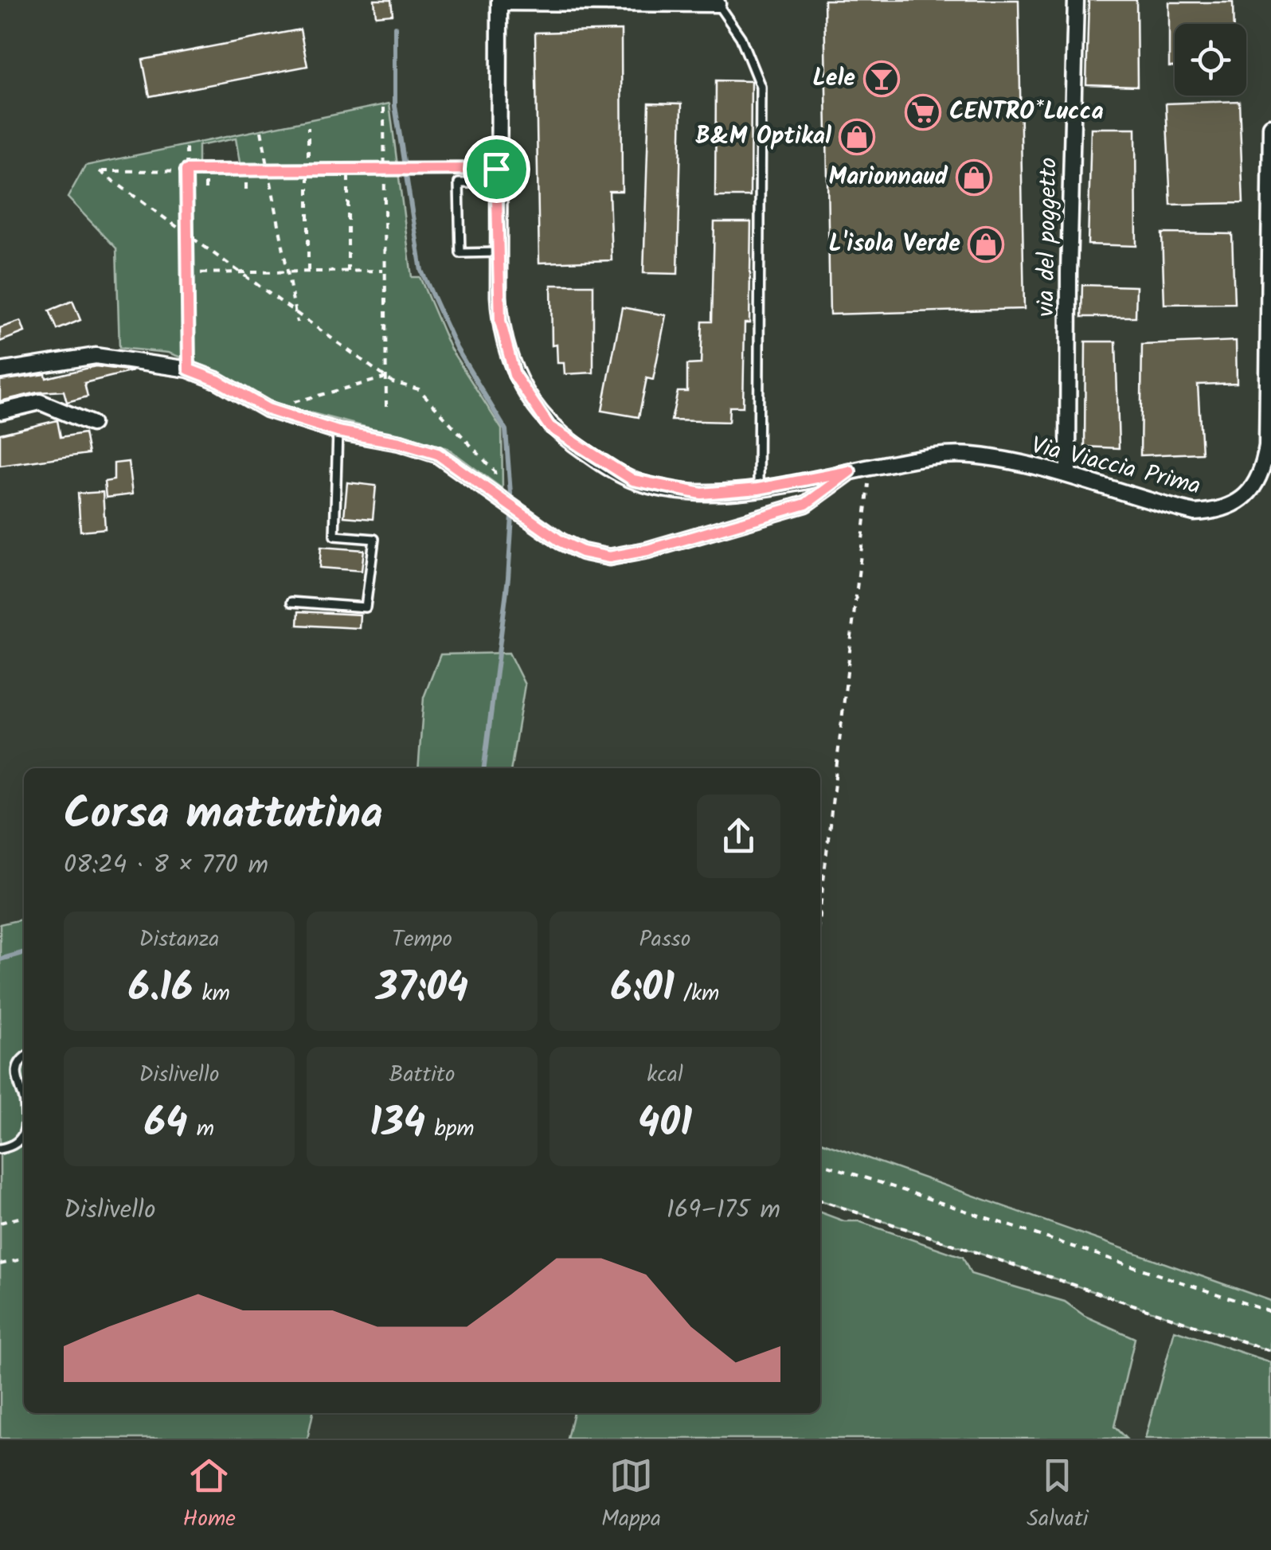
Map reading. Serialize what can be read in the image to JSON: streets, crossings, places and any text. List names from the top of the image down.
{
  "streets": {
    "street": ["via del poggetto", "Via Viaccia Prima"]
  },
  "crossings": [
    ["via del poggetto", "Via Viaccia Prima"]
  ],
  "places": {
    "bar": ["Lele"],
    "supermarket": ["CENTRO*Lucca"],
    "shop": ["B&M Optikal", "Marionnaud", "L'isola Verde"]
  },
  "page": {
    "heading": ["Corsa mattutina", "08:24 · 8 × 770 m"],
    "stats": [
      ["Distanza", "6.16 km"],
      ["Tempo", "37:04"],
      ["Passo", "6:01 /km"],
      ["Dislivello", "64 m"],
      ["Battito", "134 bpm"],
      ["kcal", "401"]
    ],
    "chart": ["Dislivello", "169–175 m"],
    "tabs": ["Home", "Mappa", "Salvati"]
  }
}
